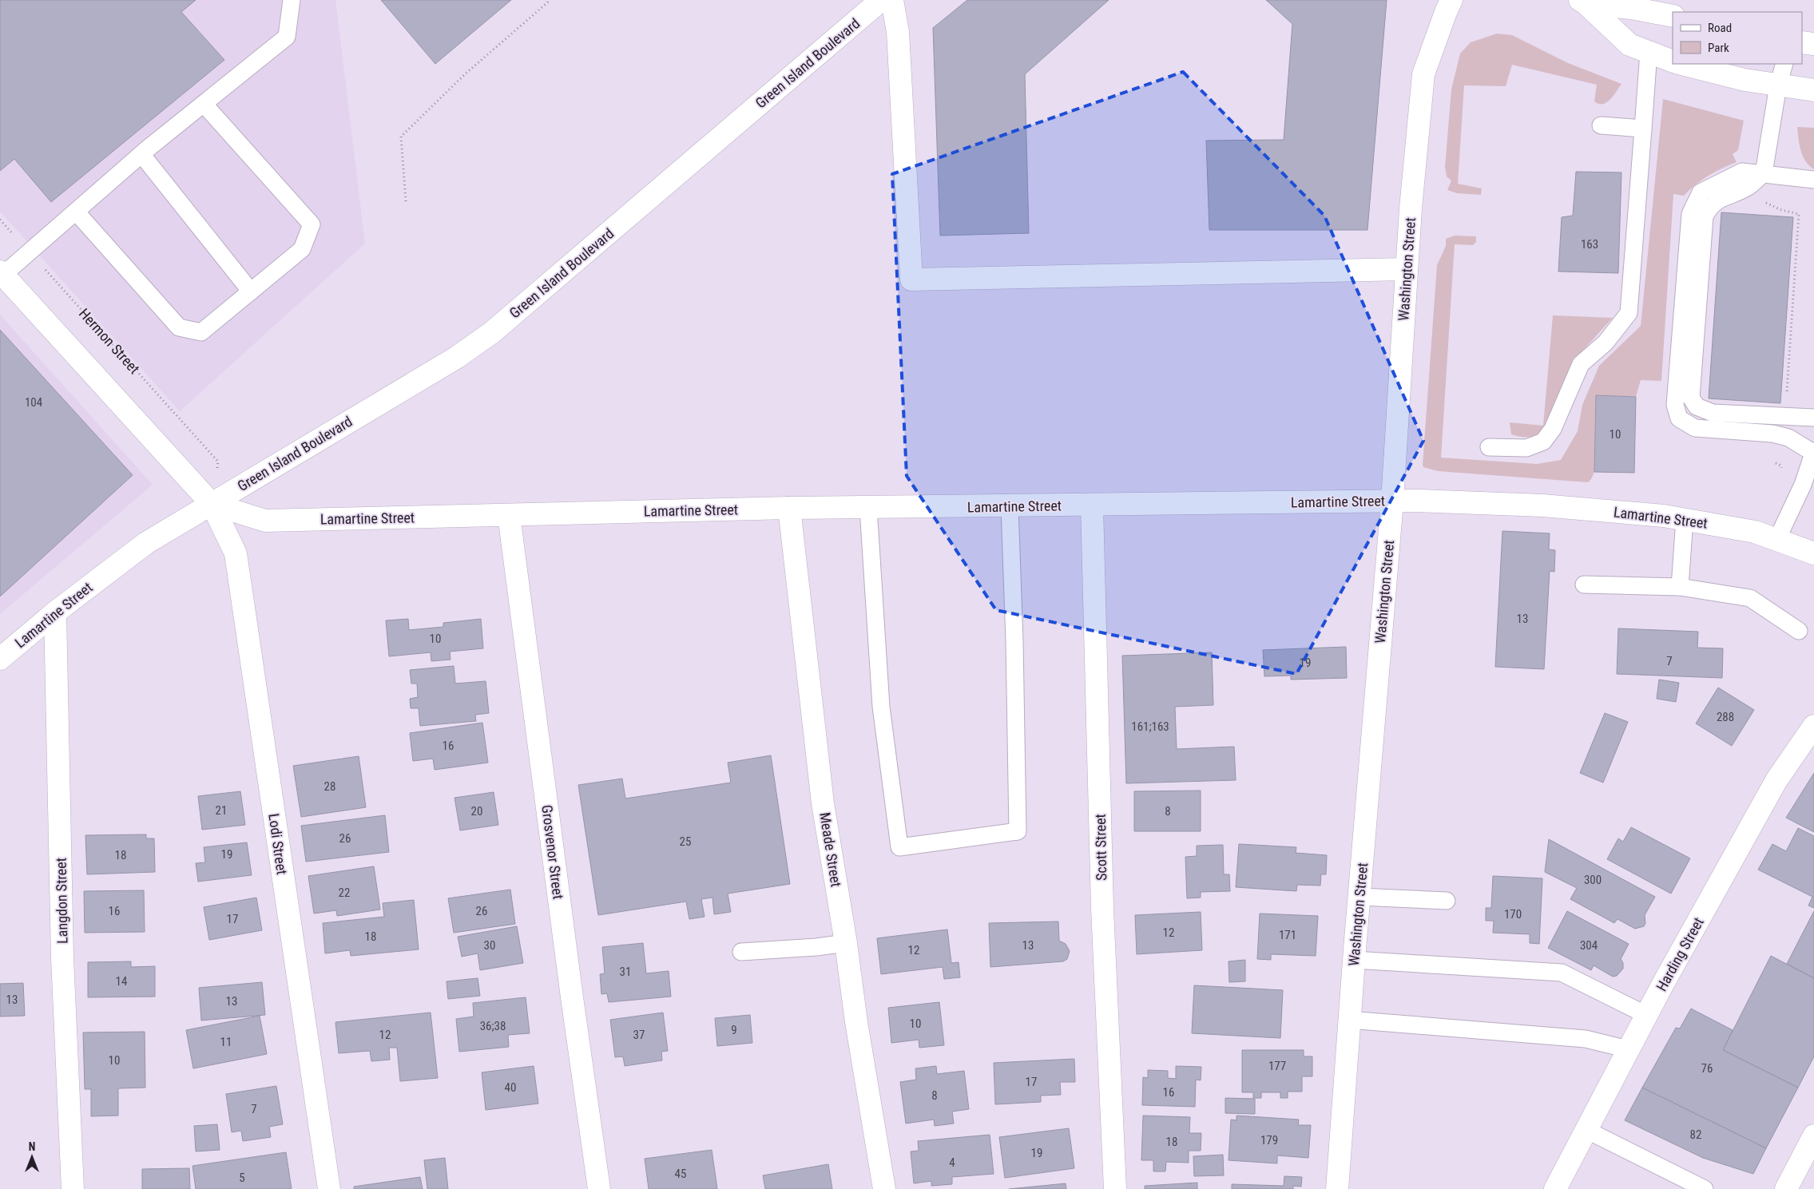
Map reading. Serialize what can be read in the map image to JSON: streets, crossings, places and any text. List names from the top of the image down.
{
  "streets": {
    "street": [
      "Green Island Boulevard",
      "Washington Street",
      "Lamartine Street",
      "Lodi Street",
      "Scott Street",
      "Meade Street",
      "Grosvenor Street",
      "Langdon Street",
      "Harding Street"
    ],
    "path": ["Hermon Street"]
  },
  "crossings": [
    ["Green Island Boulevard", "Lamartine Street"],
    ["Green Island Boulevard", "Lodi Street"],
    ["Washington Street", "Lamartine Street"],
    ["Lamartine Street", "Lodi Street"],
    ["Lamartine Street", "Scott Street"],
    ["Lamartine Street", "Meade Street"],
    ["Lamartine Street", "Grosvenor Street"],
    ["Lamartine Street", "Langdon Street"]
  ],
  "house_numbers": [
    "163",
    "104",
    "10",
    "13",
    "10",
    "7",
    "19",
    "288",
    "161;163",
    "16",
    "28",
    "21",
    "20",
    "8",
    "26",
    "25",
    "19",
    "18",
    "300",
    "22",
    "16",
    "26",
    "170",
    "17",
    "12",
    "171",
    "18",
    "30",
    "13",
    "304",
    "12",
    "31",
    "14",
    "13",
    "13",
    "10",
    "36;38",
    "9",
    "12",
    "37",
    "11",
    "10",
    "177",
    "76",
    "17",
    "40",
    "16",
    "8",
    "7",
    "82",
    "179",
    "18",
    "19",
    "4",
    "45",
    "5"
  ],
  "legend": ["Road", "Park"],
  "north": "top"
}
